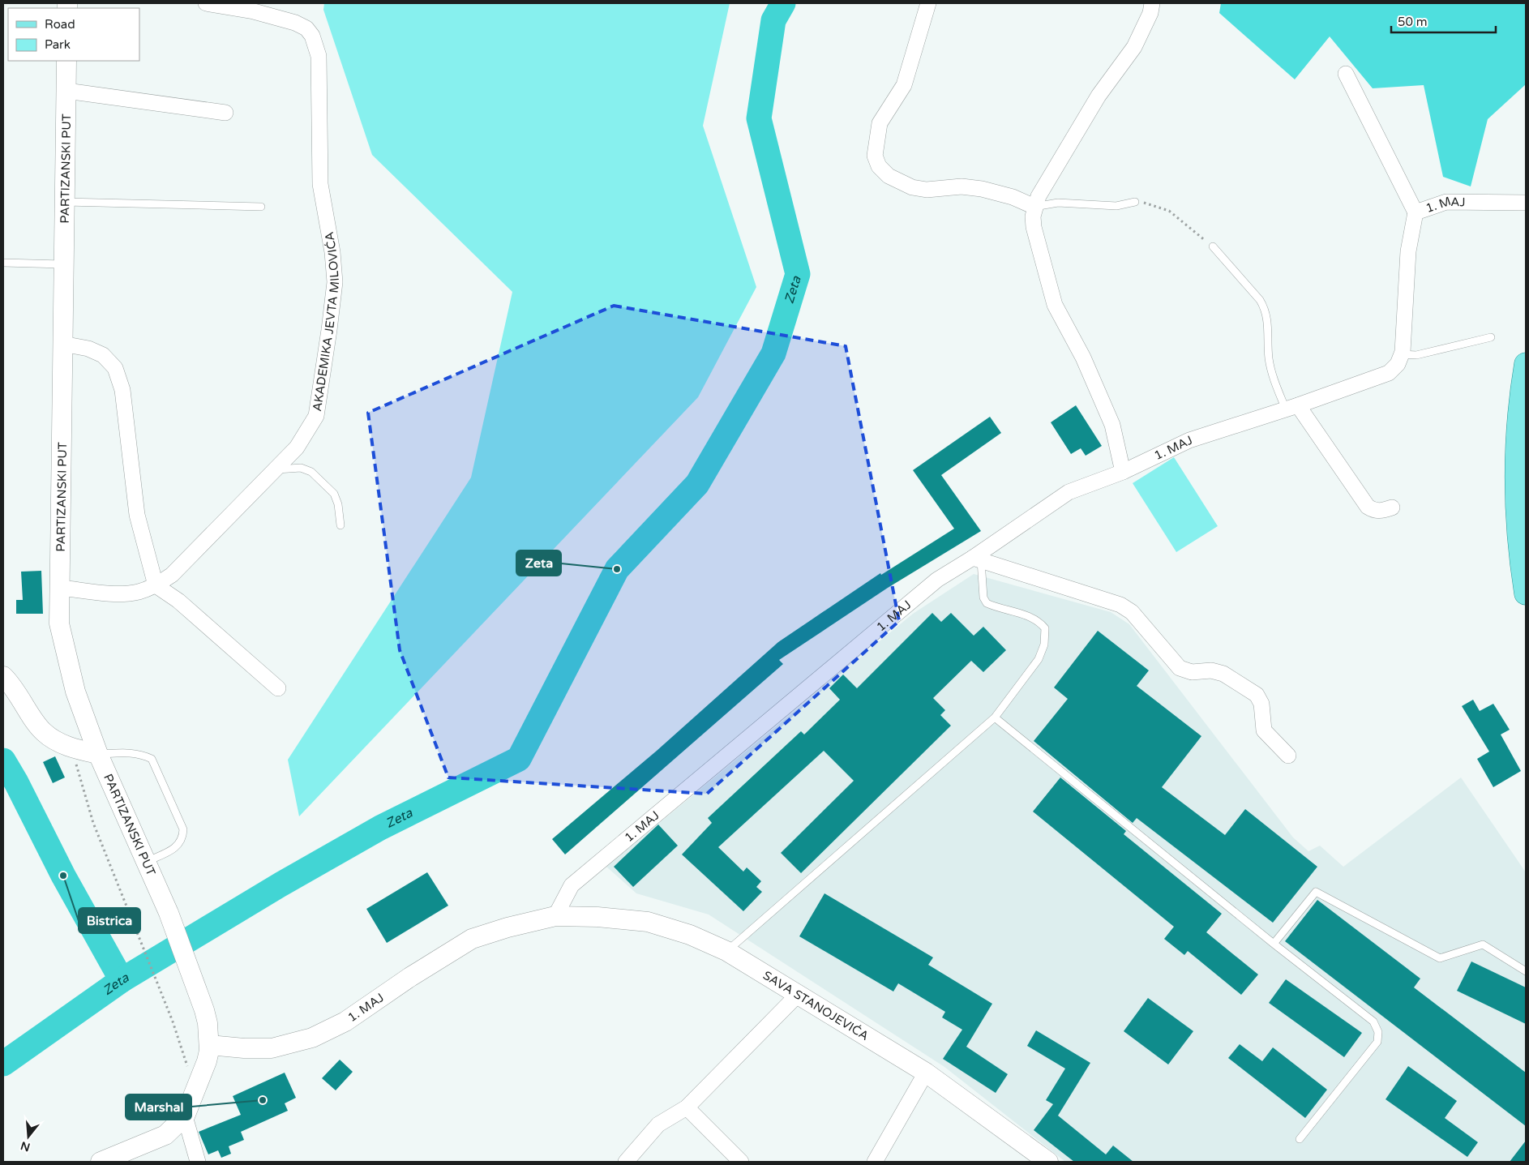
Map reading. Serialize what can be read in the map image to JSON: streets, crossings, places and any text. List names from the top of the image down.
{
  "streets": {
    "street": [
      "PARTIZANSKI PUT",
      "1. MAJ",
      "AKADEMIKA JEVTA MILOVIĆA",
      "SAVA STANOJEVIĆA"
    ]
  },
  "crossings": [
    ["PARTIZANSKI PUT", "1. MAJ"],
    ["PARTIZANSKI PUT", "AKADEMIKA JEVTA MILOVIĆA"],
    ["1. MAJ", "SAVA STANOJEVIĆA"]
  ],
  "water": ["Zeta"],
  "places": ["Zeta", "Bistrica", "Marshal"],
  "legend": ["Road", "Park"],
  "scale_bar": "50 m",
  "north": "bottom"
}
